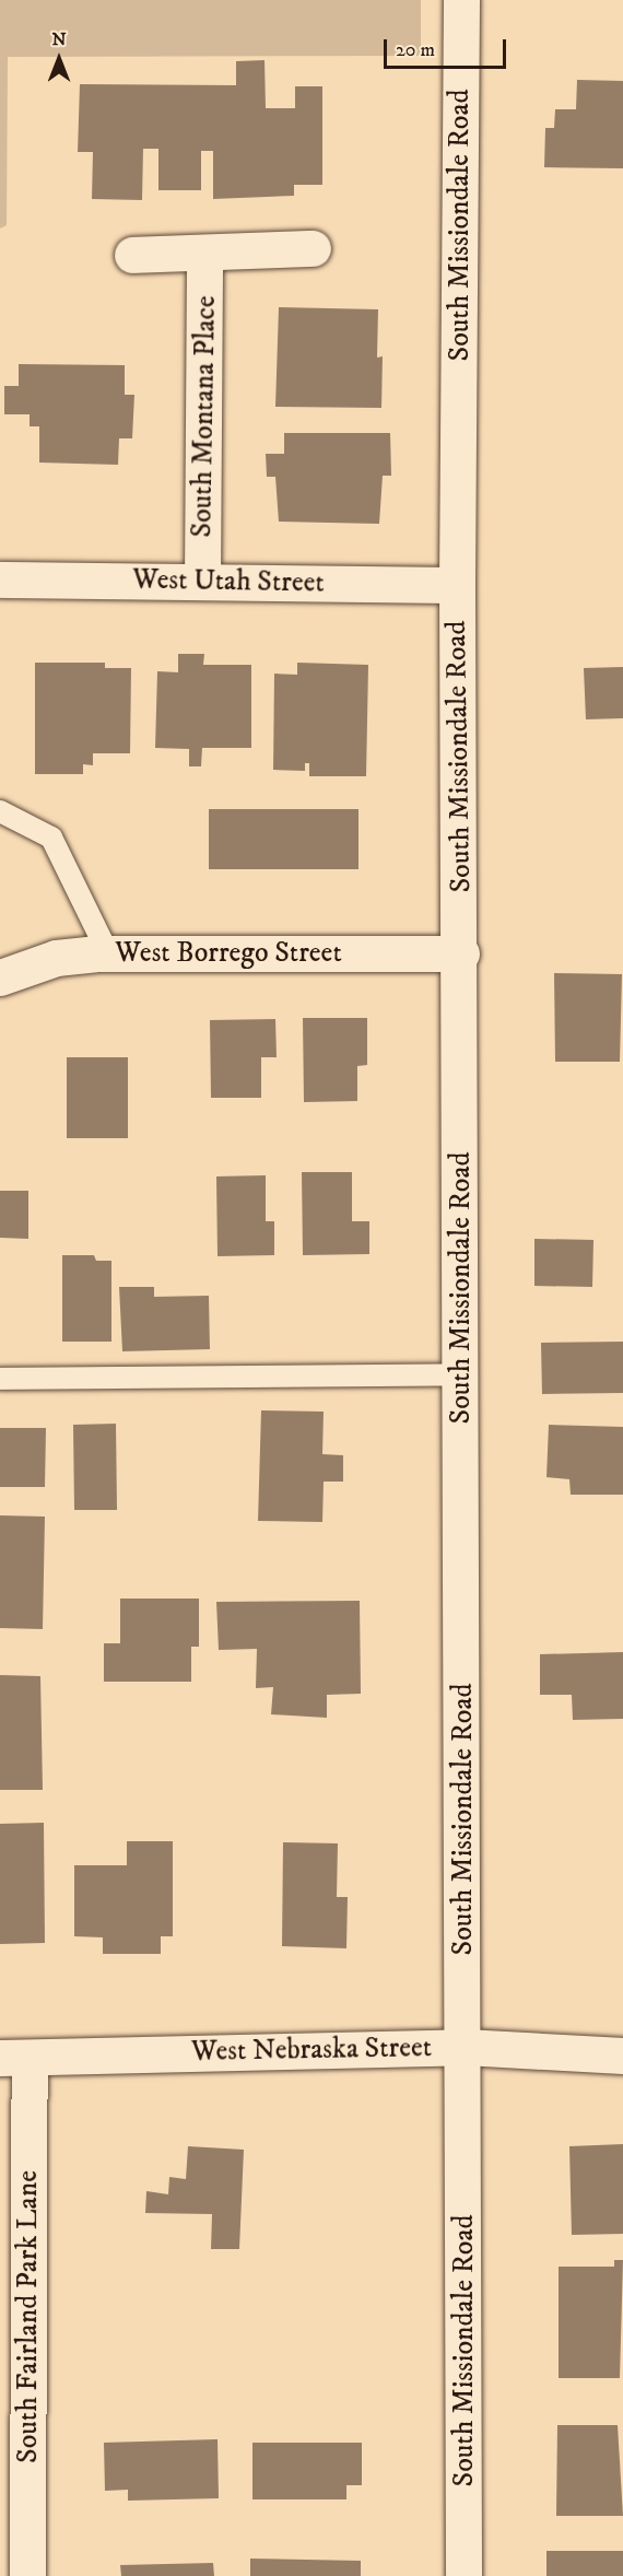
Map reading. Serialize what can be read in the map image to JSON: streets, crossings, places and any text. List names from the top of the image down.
{
  "streets": {
    "street": [
      "South Missiondale Road",
      "South Montana Place",
      "West Utah Street",
      "West Borrego Street",
      "West Nebraska Street",
      "South Fairland Park Lane"
    ]
  },
  "crossings": [
    ["South Missiondale Road", "West Utah Street"],
    ["South Missiondale Road", "West Borrego Street"],
    ["South Missiondale Road", "West Nebraska Street"],
    ["South Montana Place", "West Utah Street"],
    ["West Nebraska Street", "South Fairland Park Lane"]
  ],
  "scale_bar": "20 m",
  "north": "top"
}
